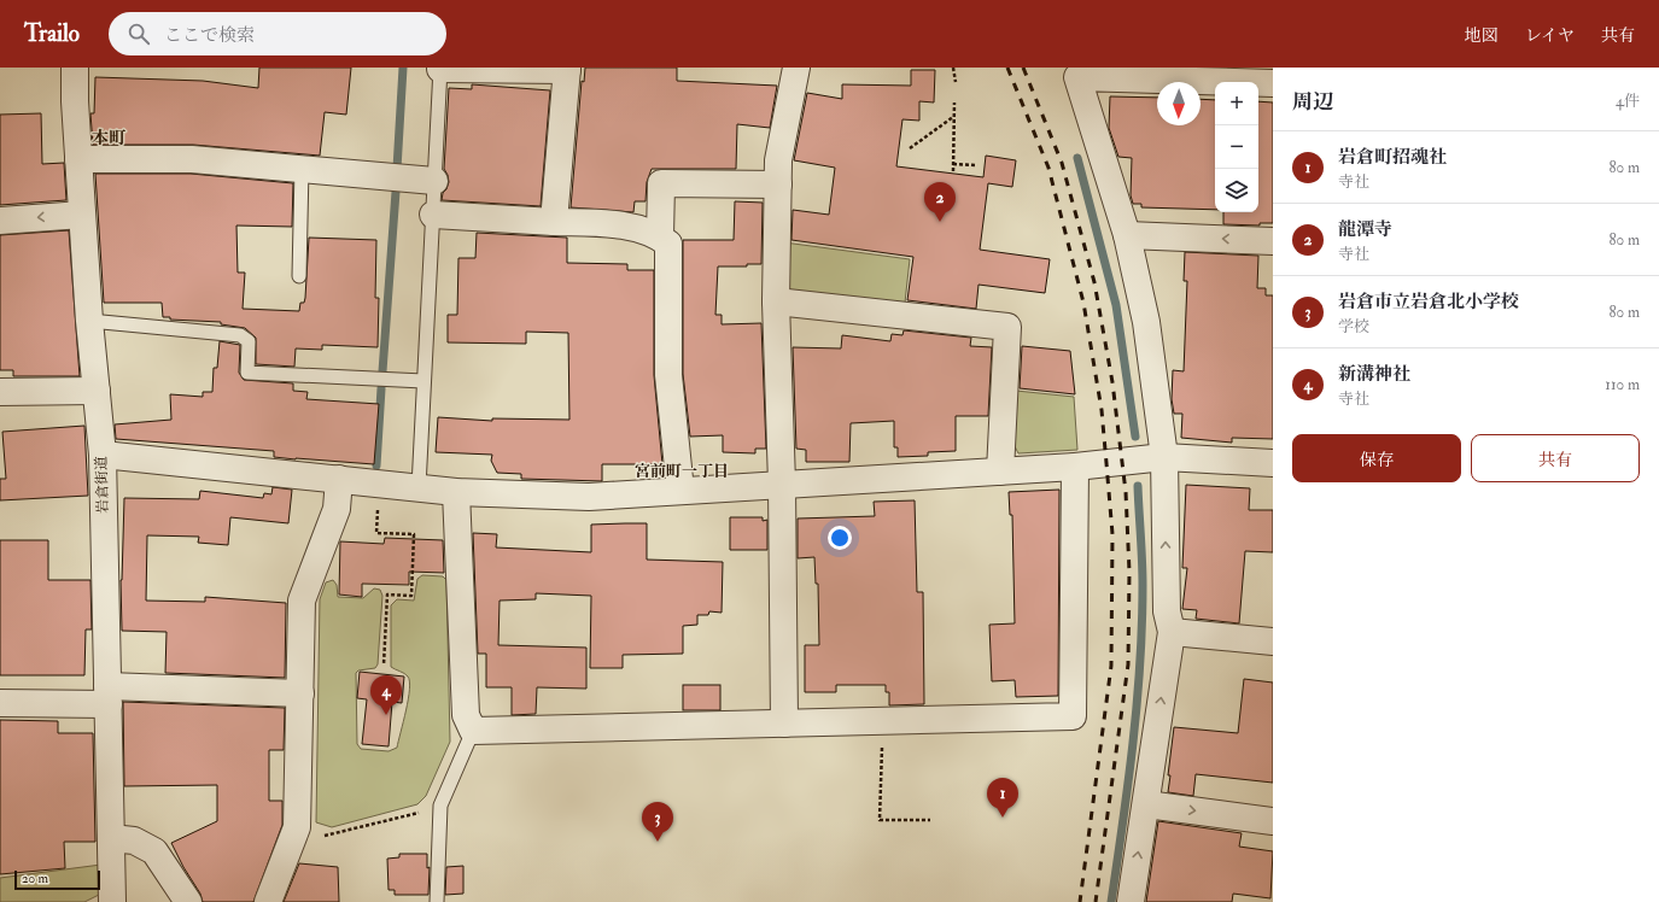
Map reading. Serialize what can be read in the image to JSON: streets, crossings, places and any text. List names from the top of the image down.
{
  "streets": {
    "street": ["岩倉街道"]
  },
  "districts": ["本町", "宮前町一丁目"],
  "scale_bar": "20 m",
  "north": "bottom",
  "page": {
    "header": "Trailo",
    "search": "ここで検索",
    "nav": ["地図", "レイヤ", "共有"],
    "heading": ["周辺", "4件"],
    "map_buttons": ["+", "−"],
    "list": [
      {
        "mark": "1",
        "name": "岩倉町招魂社",
        "note": "寺社",
        "value": "80 m"
      },
      {
        "mark": "2",
        "name": "龍潭寺",
        "note": "寺社",
        "value": "80 m"
      },
      {
        "mark": "3",
        "name": "岩倉市立岩倉北小学校",
        "note": "学校",
        "value": "80 m"
      },
      {
        "mark": "4",
        "name": "新溝神社",
        "note": "寺社",
        "value": "110 m"
      }
    ],
    "pins": [
      "2",
      "4",
      "1",
      "3"
    ],
    "buttons": ["保存", "共有"],
    "scale": "20 m"
  }
}
